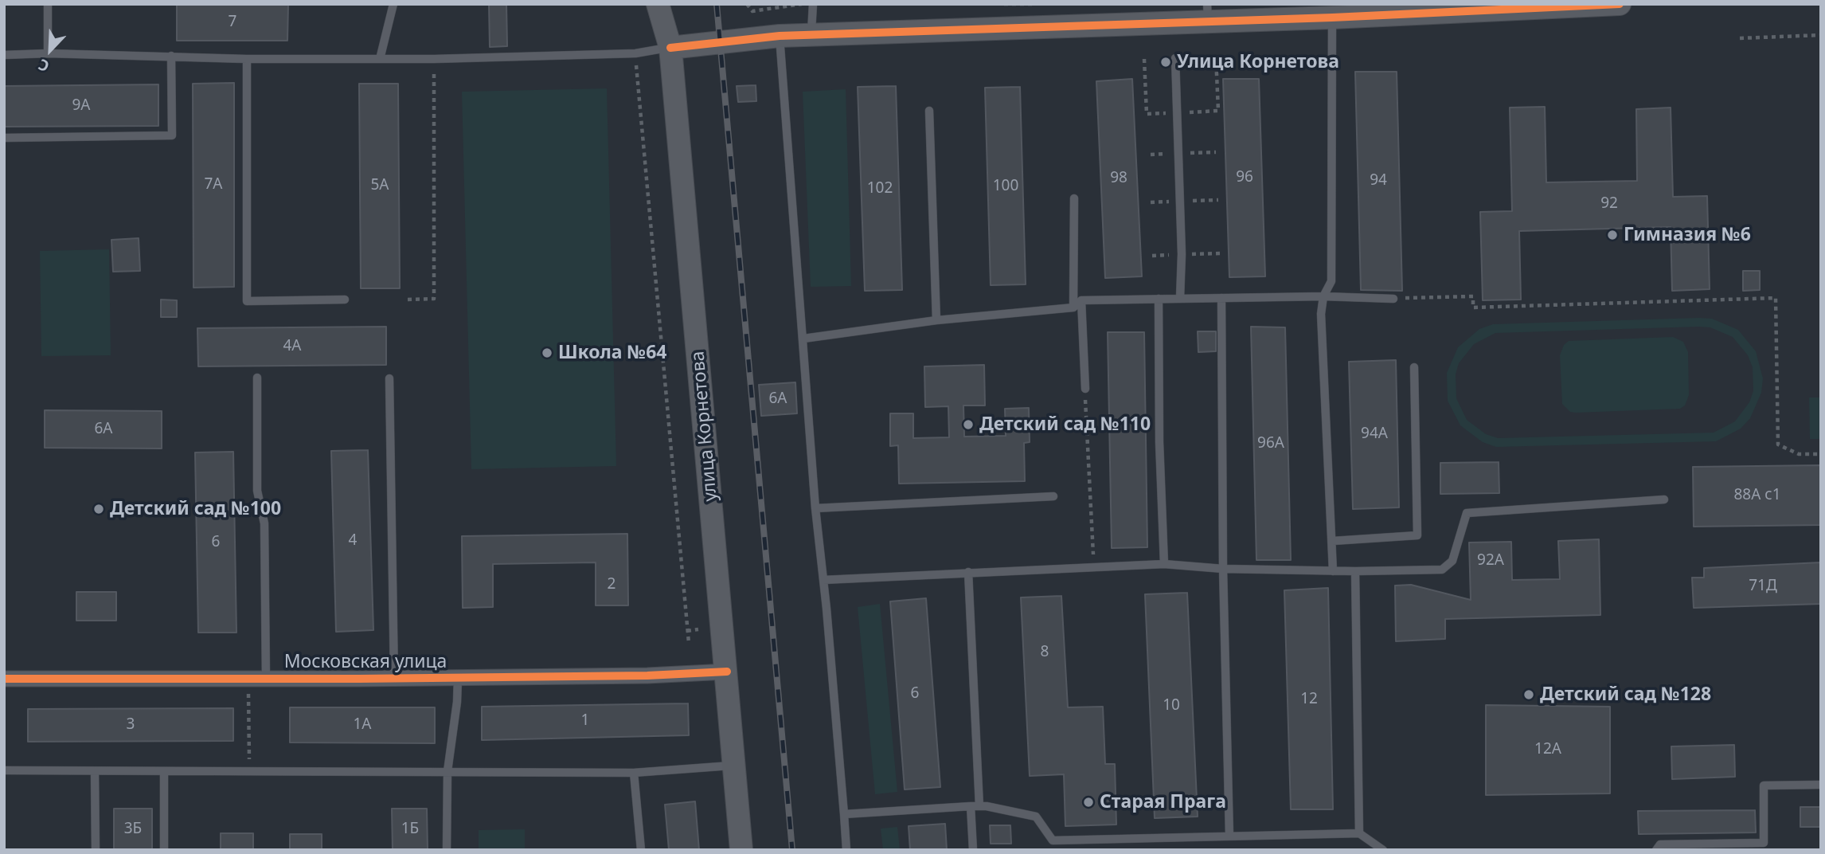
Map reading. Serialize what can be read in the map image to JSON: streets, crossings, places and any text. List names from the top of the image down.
{
  "streets": {
    "street": ["улица Корнетова", "Московская улица"]
  },
  "crossings": [
    ["улица Корнетова", "Московская улица"]
  ],
  "places": [
    "Улица Корнетова",
    "Гимназия №6",
    "Школа №64",
    "Детский сад №110",
    "Детский сад №100",
    "Детский сад №128",
    "Старая Прага"
  ],
  "house_numbers": [
    "7",
    "9А",
    "96",
    "98",
    "94",
    "7А",
    "5А",
    "100",
    "102",
    "92",
    "4А",
    "6А",
    "6А",
    "94А",
    "96А",
    "88А с1",
    "4",
    "6",
    "92А",
    "2",
    "71Д",
    "8",
    "6",
    "12",
    "10",
    "1",
    "3",
    "1А",
    "12А",
    "3Б",
    "1Б"
  ],
  "north": "bottom left"
}
